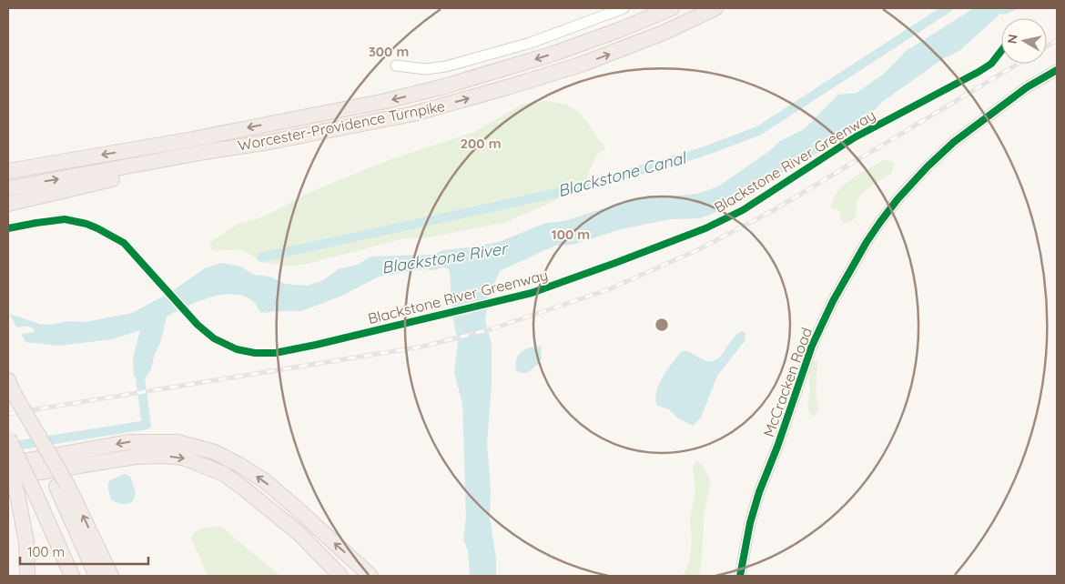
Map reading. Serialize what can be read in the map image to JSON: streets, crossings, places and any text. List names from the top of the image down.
{
  "streets": {
    "highway": ["Worcester-Providence Turnpike"],
    "street": ["McCracken Road"],
    "cycle path": ["Blackstone River Greenway"]
  },
  "water": ["Blackstone Canal", "Blackstone River"],
  "scale_bar": "100 m",
  "north": "left",
  "rings": ["300 m", "200 m", "100 m"]
}
